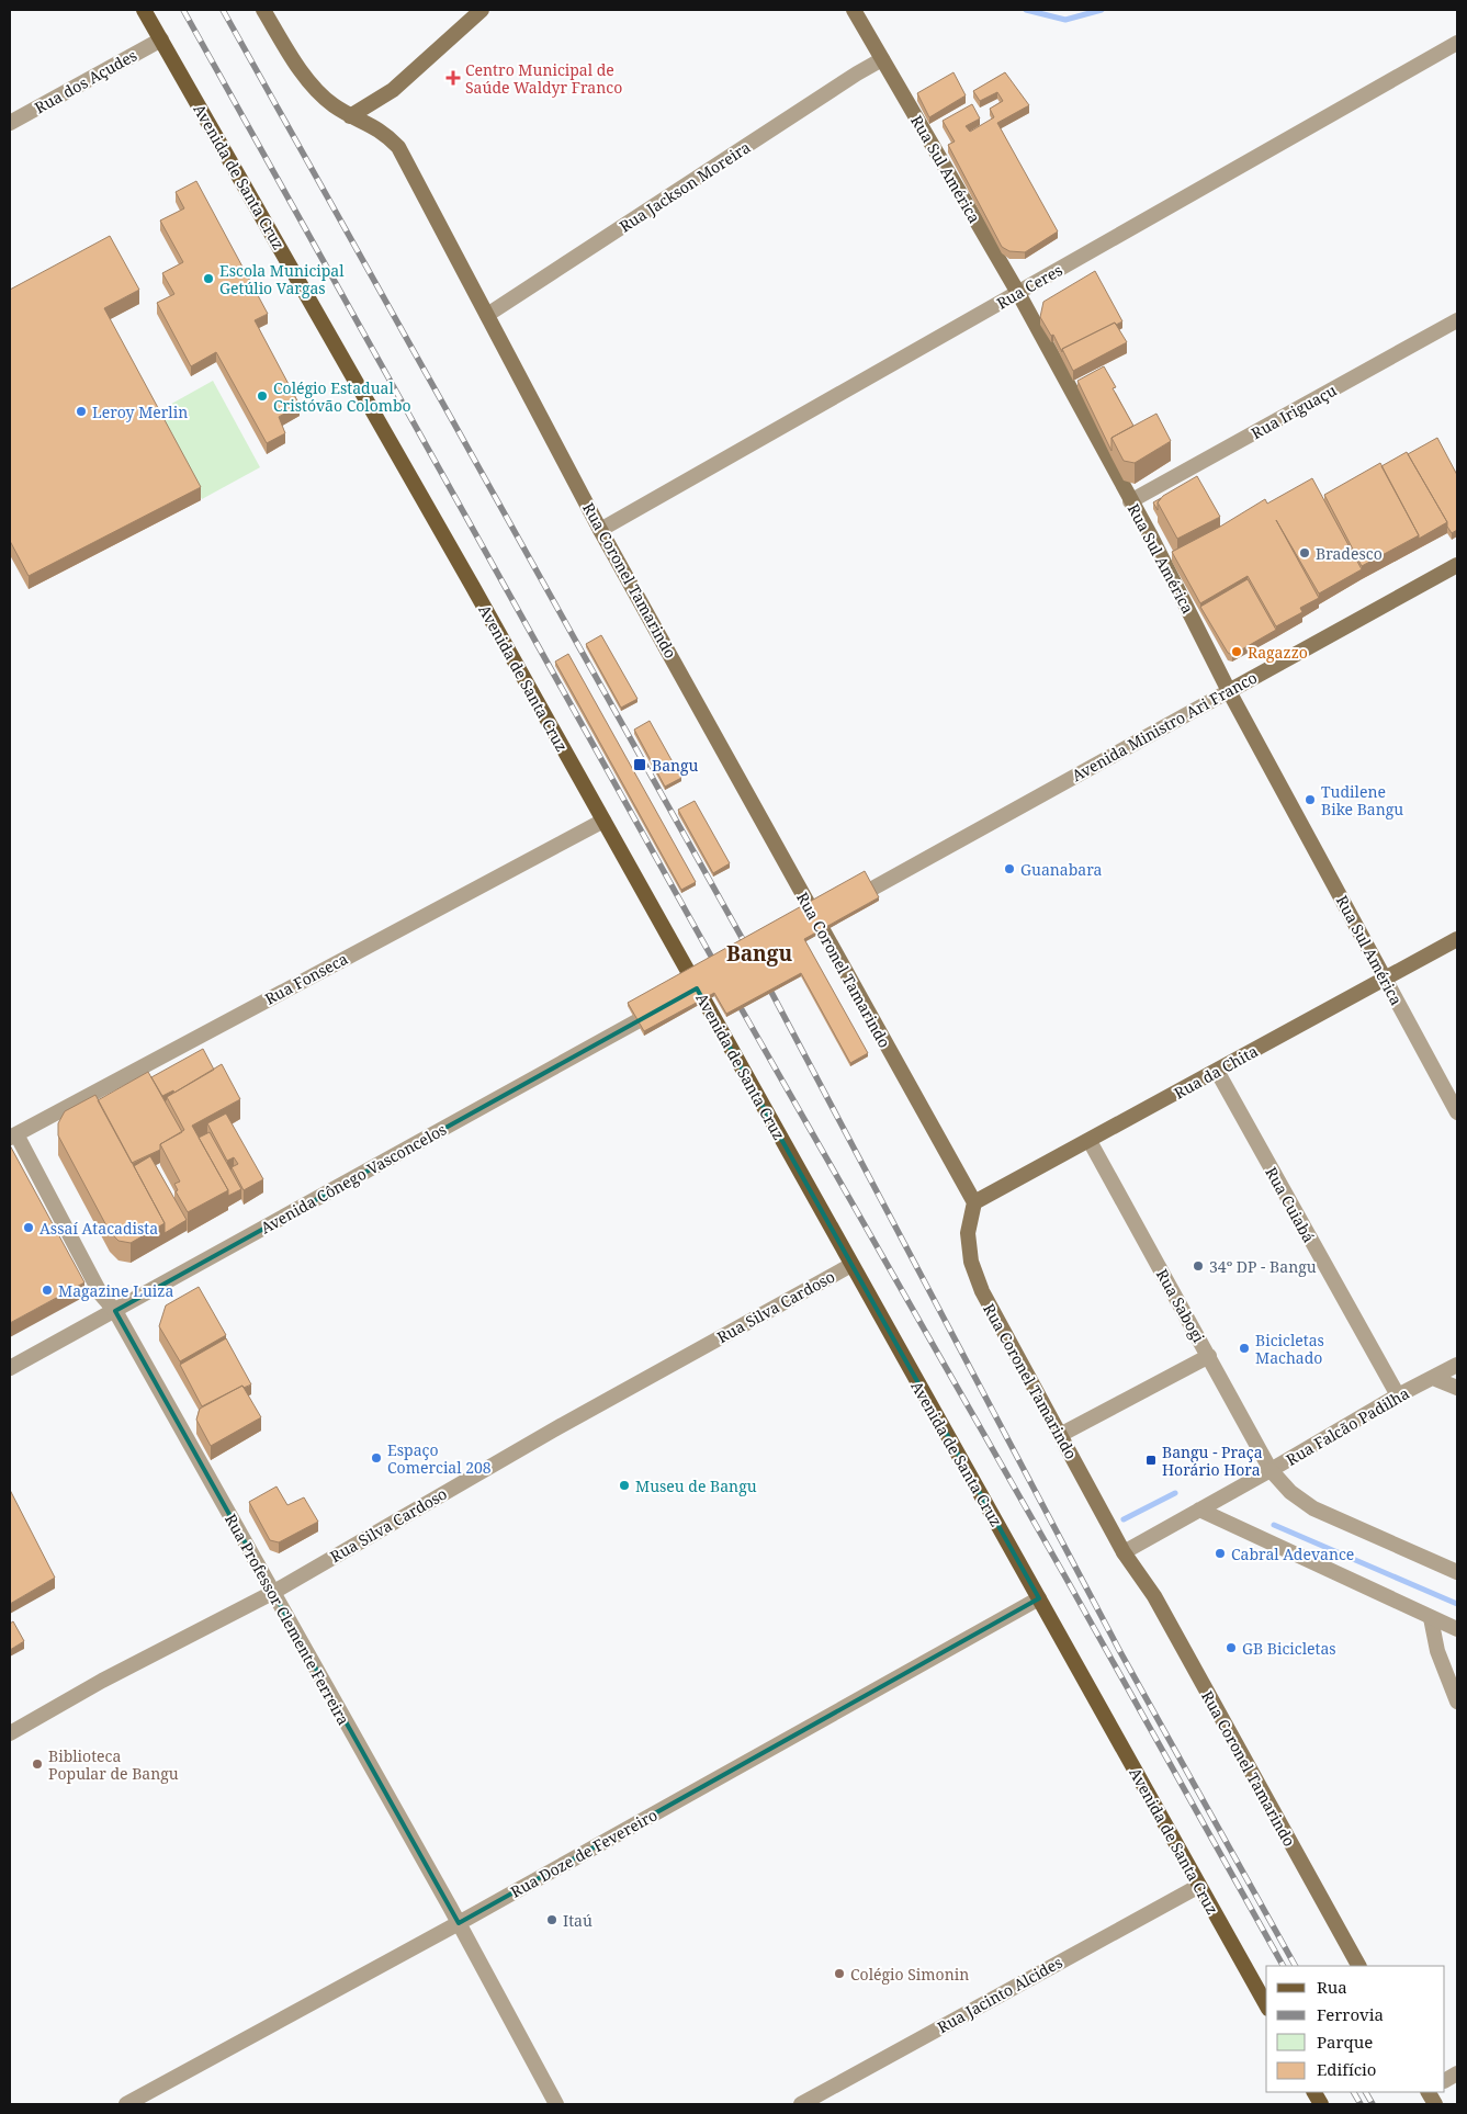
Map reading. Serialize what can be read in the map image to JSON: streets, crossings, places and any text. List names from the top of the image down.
{
  "streets": {
    "main road": [
      "Rua Sul América",
      "Avenida de Santa Cruz",
      "Rua Coronel Tamarindo",
      "Avenida Ministro Ari Franco",
      "Rua da Chita"
    ],
    "street": [
      "Rua dos Açudes",
      "Rua Jackson Moreira",
      "Rua Ceres",
      "Rua Iriguaçu",
      "Rua Fonseca",
      "Avenida Cônego Vasconcelos",
      "Rua Cuiabá",
      "Rua Sabogi",
      "Rua Silva Cardoso",
      "Rua Falcão Padilha",
      "Rua Professor Clemente Ferreira",
      "Rua Doze de Fevereiro",
      "Rua Jacinto Alcides"
    ]
  },
  "crossings": [
    ["Rua dos Açudes", "Avenida de Santa Cruz"],
    ["Rua Sul América", "Rua Jackson Moreira"],
    ["Rua Sul América", "Rua Ceres"],
    ["Rua Sul América", "Rua Iriguaçu"],
    ["Rua Sul América", "Avenida Ministro Ari Franco"],
    ["Rua Sul América", "Rua da Chita"],
    ["Avenida de Santa Cruz", "Rua Fonseca"],
    ["Avenida de Santa Cruz", "Rua Silva Cardoso"],
    ["Avenida de Santa Cruz", "Rua Doze de Fevereiro"],
    ["Avenida de Santa Cruz", "Rua Jacinto Alcides"],
    ["Rua Jackson Moreira", "Rua Coronel Tamarindo"],
    ["Rua Ceres", "Rua Coronel Tamarindo"],
    ["Rua Coronel Tamarindo", "Rua da Chita"],
    ["Rua Coronel Tamarindo", "Rua Falcão Padilha"],
    ["Rua Fonseca", "Rua Professor Clemente Ferreira"],
    ["Rua da Chita", "Rua Cuiabá"],
    ["Rua da Chita", "Rua Sabogi"],
    ["Avenida Cônego Vasconcelos", "Rua Professor Clemente Ferreira"],
    ["Rua Cuiabá", "Rua Falcão Padilha"],
    ["Rua Sabogi", "Rua Falcão Padilha"],
    ["Rua Silva Cardoso", "Rua Professor Clemente Ferreira"],
    ["Rua Professor Clemente Ferreira", "Rua Doze de Fevereiro"]
  ],
  "districts": ["Bangu"],
  "places": {
    "health": ["Centro Municipal de Saúde Waldyr Franco"],
    "other": [
      "Escola Municipal Getúlio Vargas",
      "Colégio Estadual Cristóvão Colombo",
      "Leroy Merlin",
      "Bradesco",
      "Ragazzo",
      "Tudilene Bike Bangu",
      "Guanabara",
      "Assaí Atacadista",
      "34º DP - Bangu",
      "Magazine Luiza",
      "Bicicletas Machado",
      "Espaço Comercial 208",
      "Museu de Bangu",
      "Cabral Adevance",
      "GB Bicicletas",
      "Biblioteca Popular de Bangu",
      "Itaú",
      "Colégio Simonin"
    ],
    "transit": ["Bangu", "Bangu - Praça Horário Hora"]
  },
  "legend": [
    "Rua",
    "Ferrovia",
    "Parque",
    "Edifício"
  ]
}
